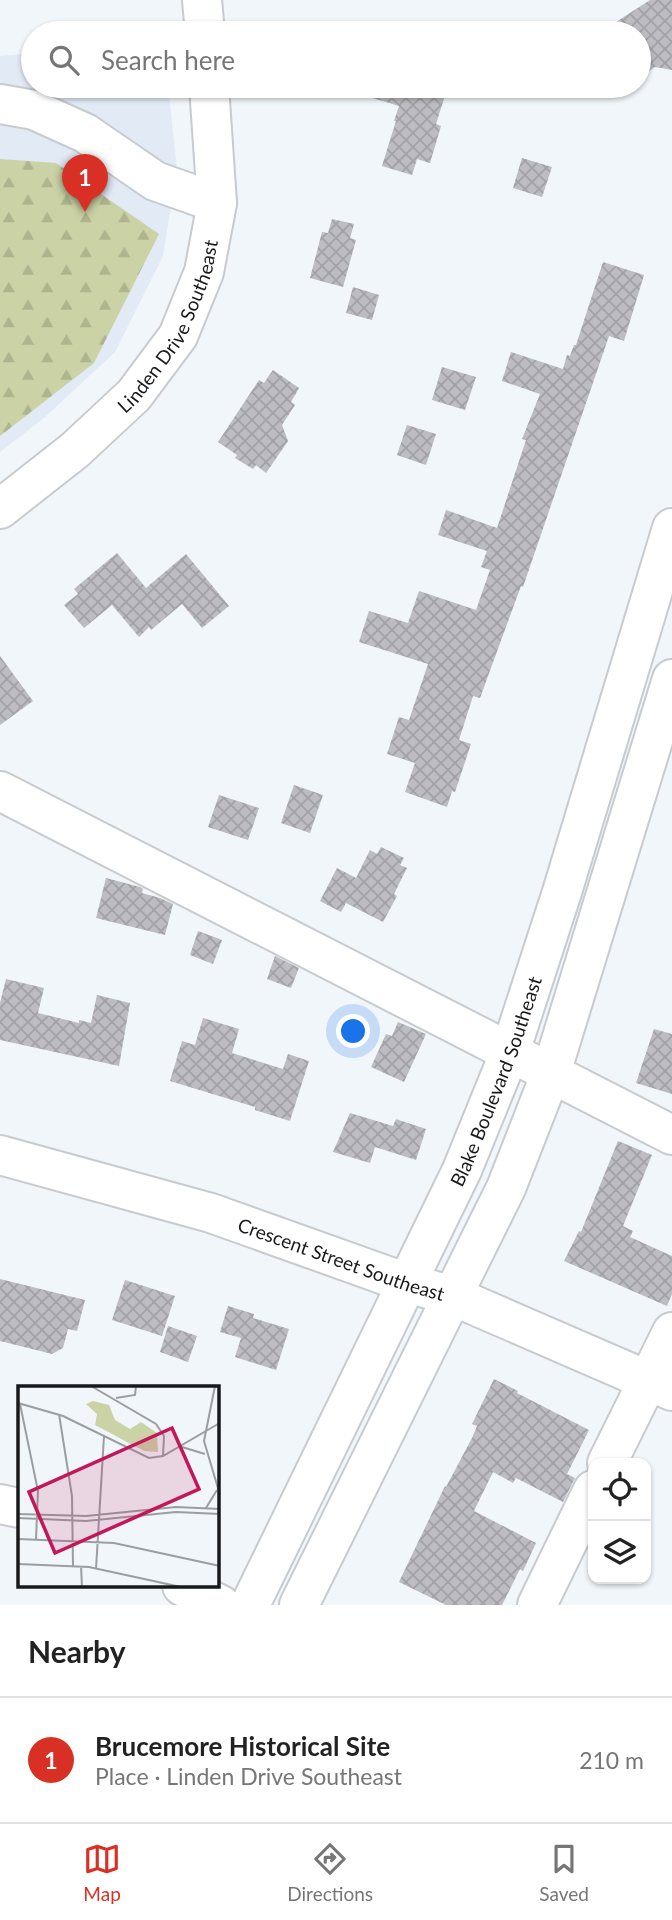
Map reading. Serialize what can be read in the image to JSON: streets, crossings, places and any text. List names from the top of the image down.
{
  "streets": {
    "street": ["Linden Drive Southeast", "Blake Boulevard Southeast", "Crescent Street Southeast"]
  },
  "crossings": [
    ["Blake Boulevard Southeast", "Crescent Street Southeast"]
  ],
  "page": {
    "search": "Search here",
    "pins": "1",
    "heading": "Nearby",
    "list": [
      {
        "mark": "1",
        "name": "Brucemore Historical Site",
        "note": "Place · Linden Drive Southeast",
        "value": "210 m"
      }
    ],
    "nav": ["Map", "Directions", "Saved"]
  }
}
